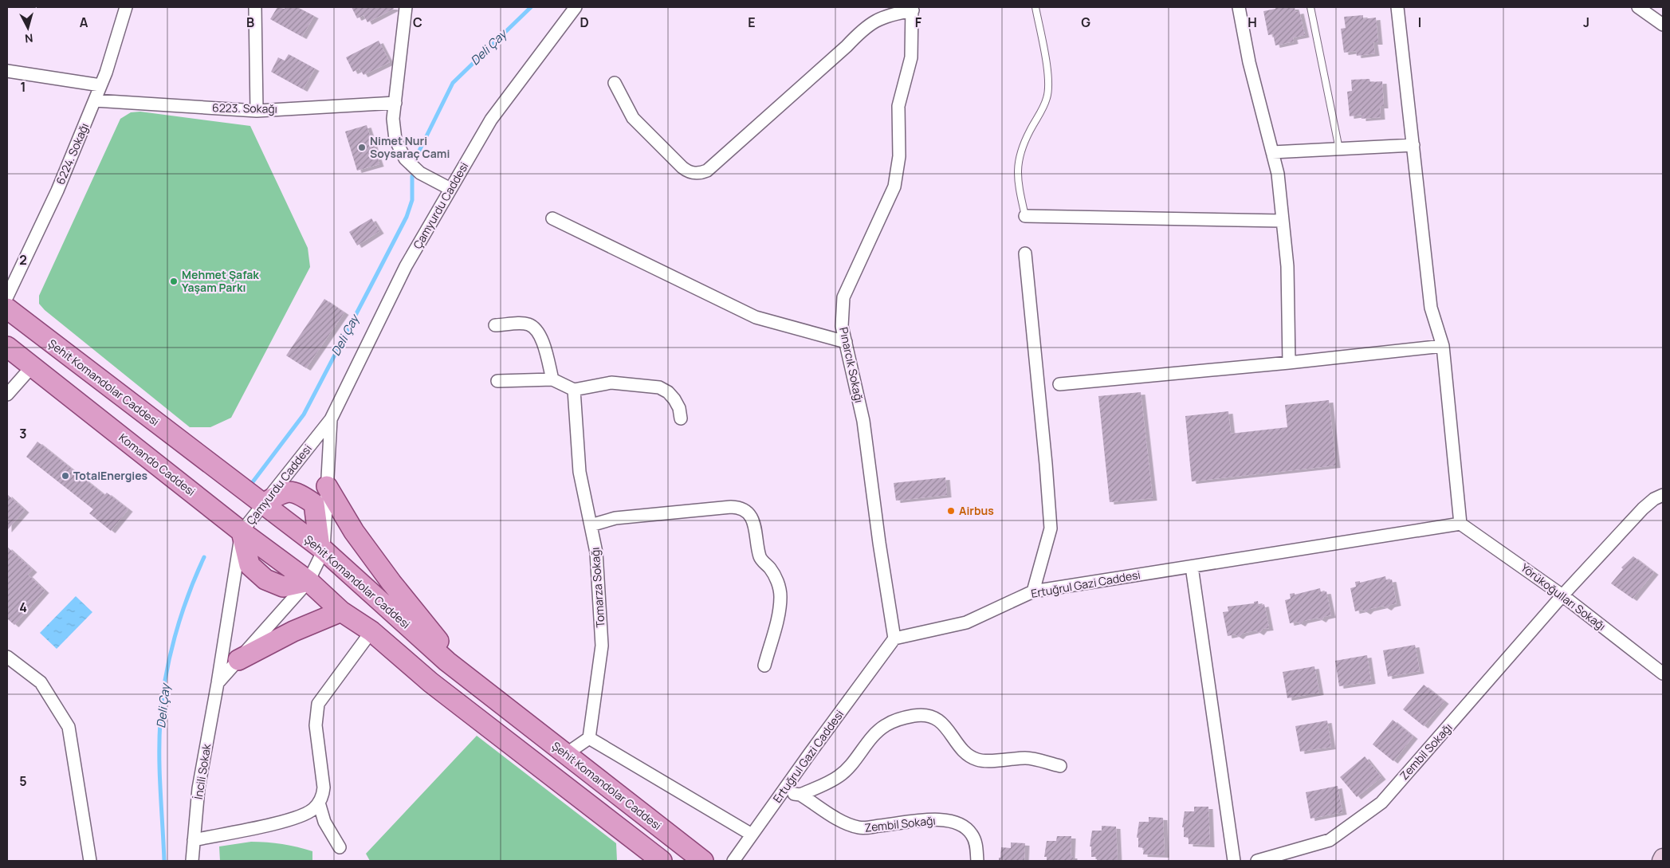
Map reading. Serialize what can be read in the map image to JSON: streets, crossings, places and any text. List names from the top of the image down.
{
  "streets": {
    "main road": ["Şehit Komandolar Caddesi", "Komando Caddesi"],
    "street": [
      "6223. Sokağı",
      "6224. Sokağı",
      "Çamyurdu Caddesi",
      "Pınarcık Sokağı",
      "Ertuğrul Gazi Caddesi",
      "Tomarza Sokağı",
      "Yörükoğulları Sokağı",
      "Zembil Sokağı",
      "İncili Sokak"
    ]
  },
  "crossings": [
    ["6223. Sokağı", "6224. Sokağı"],
    ["Çamyurdu Caddesi", "Şehit Komandolar Caddesi"],
    ["Çamyurdu Caddesi", "Komando Caddesi"],
    ["Çamyurdu Caddesi", "İncili Sokak"],
    ["Pınarcık Sokağı", "Ertuğrul Gazi Caddesi"],
    ["Komando Caddesi", "İncili Sokak"],
    ["Ertuğrul Gazi Caddesi", "Yörükoğulları Sokağı"],
    ["Ertuğrul Gazi Caddesi", "Zembil Sokağı"],
    ["Yörükoğulları Sokağı", "Zembil Sokağı"]
  ],
  "water": ["Deli Çay"],
  "places": [
    "Nimet Nuri Soysaraç Cami",
    "Mehmet Şafak Yaşam Parkı",
    "TotalEnergies",
    "Airbus"
  ],
  "north": "bottom",
  "grid": {
    "columns": [
      "A",
      "B",
      "C",
      "D",
      "E",
      "F",
      "G",
      "H",
      "I",
      "J"
    ],
    "rows": [
      "1",
      "2",
      "3",
      "4",
      "5"
    ]
  }
}
